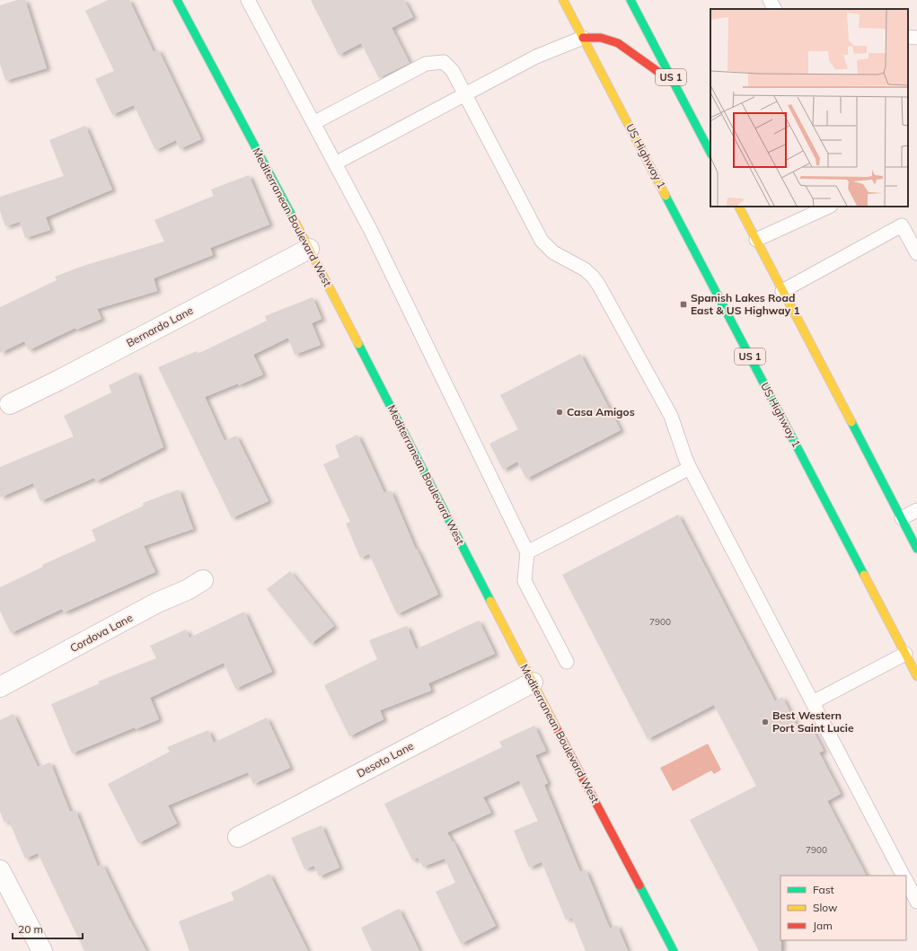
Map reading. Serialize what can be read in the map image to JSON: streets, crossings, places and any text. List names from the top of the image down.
{
  "streets": {
    "main road": ["US 1", "US Highway 1", "Mediterranean Boulevard West"],
    "street": ["Bernardo Lane", "Cordova Lane", "Desoto Lane"]
  },
  "crossings": [
    ["Mediterranean Boulevard West", "Bernardo Lane"],
    ["Mediterranean Boulevard West", "Desoto Lane"]
  ],
  "places": {
    "transit": ["Spanish Lakes Road East & US Highway 1"],
    "other": ["Casa Amigos", "Best Western Port Saint Lucie"]
  },
  "house_numbers": ["7900", "7900"],
  "legend": ["Fast", "Slow", "Jam"],
  "scale_bar": "20 m"
}
